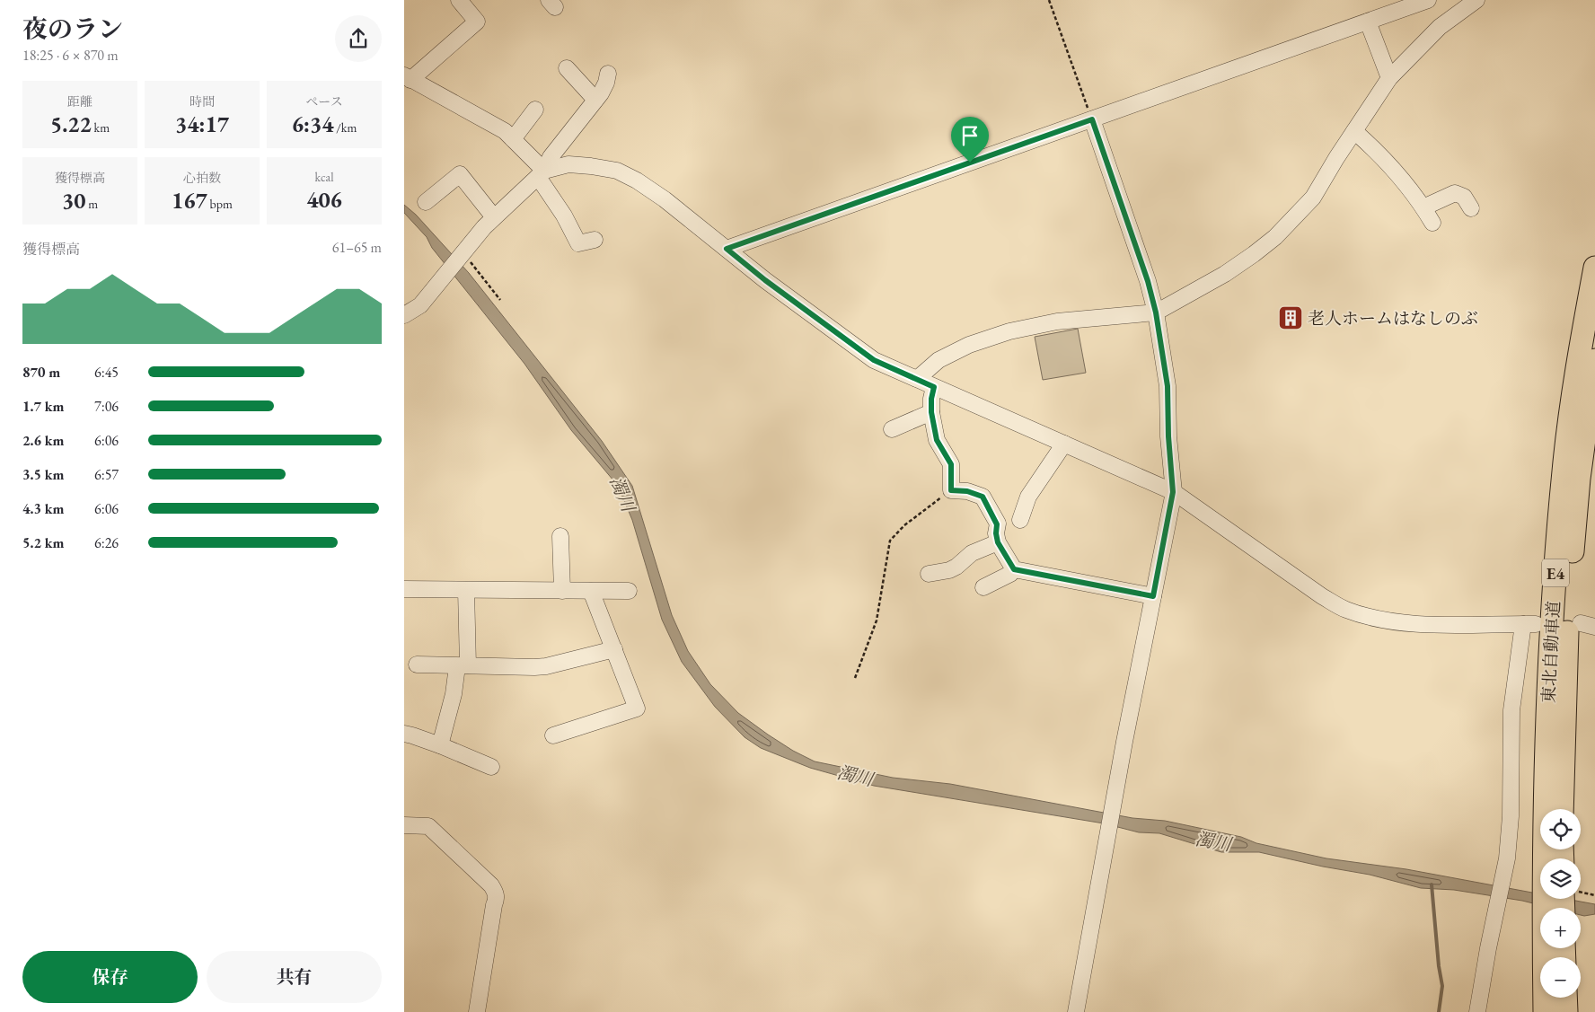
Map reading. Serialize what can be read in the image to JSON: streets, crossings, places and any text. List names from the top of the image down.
{
  "streets": {
    "highway": ["E4", "東北自動車道"]
  },
  "water": ["濁川"],
  "places": {
    "building": ["老人ホームはなしのぶ"]
  },
  "page": {
    "heading": ["夜のラン", "18:25 · 6 × 870 m"],
    "stats": [
      ["距離", "5.22 km"],
      ["時間", "34:17"],
      ["ペース", "6:34 /km"],
      ["獲得標高", "30 m"],
      ["心拍数", "167 bpm"],
      ["kcal", "406"]
    ],
    "chart": ["獲得標高", "61–65 m"],
    "list": [
      {
        "name": "870 m",
        "note": "6:45"
      },
      {
        "name": "1.7 km",
        "note": "7:06"
      },
      {
        "name": "2.6 km",
        "note": "6:06"
      },
      {
        "name": "3.5 km",
        "note": "6:57"
      },
      {
        "name": "4.3 km",
        "note": "6:06"
      },
      {
        "name": "5.2 km",
        "note": "6:26"
      }
    ],
    "map_buttons": ["+", "−"],
    "buttons": ["保存", "共有"]
  }
}
